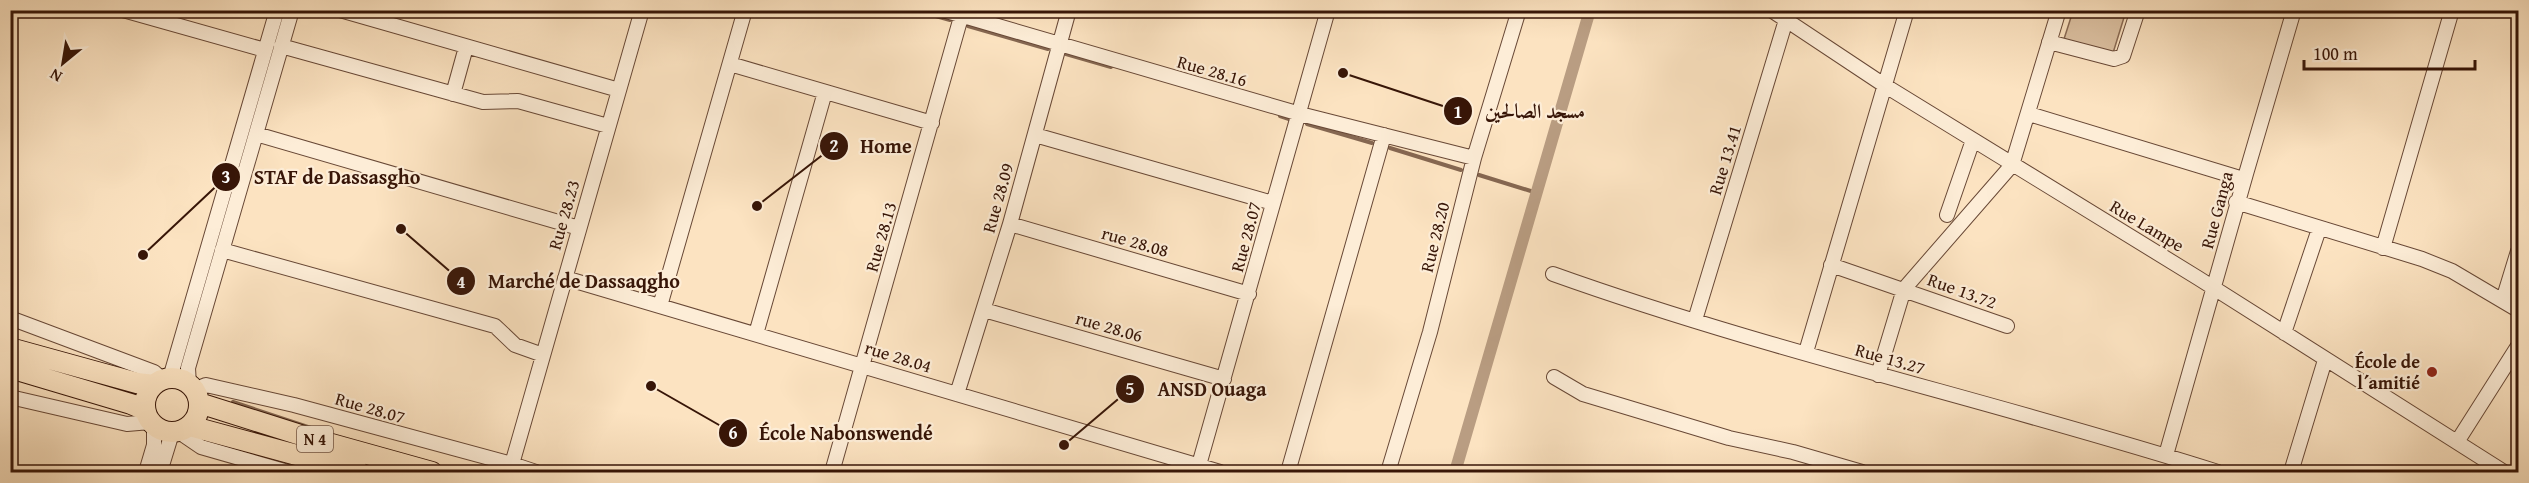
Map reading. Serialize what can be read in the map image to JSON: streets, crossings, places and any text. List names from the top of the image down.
{
  "streets": {
    "highway": ["N 4"],
    "street": [
      "Rue 28.16",
      "Rue 13.41",
      "Rue 28.09",
      "Rue Ganga",
      "Rue 28.23",
      "Rue Lampe",
      "Rue 28.13",
      "Rue 28.07",
      "Rue 28.20",
      "rue 28.08",
      "Rue 13.72",
      "rue 28.06",
      "rue 28.04",
      "Rue 13.27"
    ]
  },
  "crossings": [
    ["Rue 28.16", "Rue 28.09"],
    ["Rue 28.16", "Rue 28.13"],
    ["Rue 28.16", "Rue 28.07"],
    ["Rue 28.16", "Rue 28.20"],
    ["Rue 13.41", "Rue Lampe"],
    ["Rue 13.41", "Rue 13.27"],
    ["Rue 28.09", "rue 28.08"],
    ["Rue 28.09", "rue 28.06"],
    ["Rue 28.09", "rue 28.04"],
    ["Rue Ganga", "Rue Lampe"],
    ["Rue Ganga", "Rue 13.27"],
    ["Rue 28.23", "Rue 28.07"],
    ["Rue 28.23", "rue 28.04"],
    ["Rue 28.13", "rue 28.04"],
    ["Rue 28.07", "rue 28.08"],
    ["Rue 28.07", "rue 28.06"],
    ["Rue 28.07", "rue 28.04"],
    ["Rue 28.07", "N 4"]
  ],
  "places": [
    "مسجد الصالحين",
    "Home",
    "Marché de Dassaqgho",
    "STAF de Dassasgho",
    "École de l´amitié",
    "École Nabonswendé",
    "ANSD Ouaga"
  ],
  "scale_bar": "100 m",
  "north": "bottom left"
}
